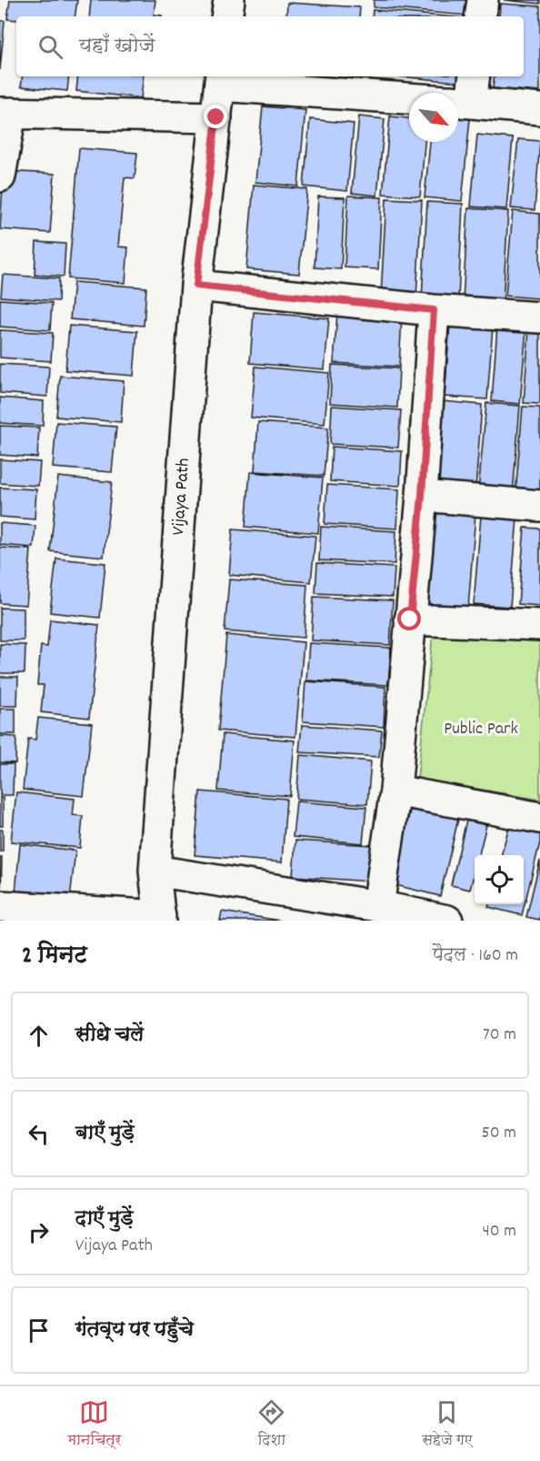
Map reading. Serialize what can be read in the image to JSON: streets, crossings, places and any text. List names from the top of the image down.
{
  "streets": {
    "street": ["Vijaya Path"]
  },
  "parks": ["Public Park"],
  "north": "bottom right",
  "page": {
    "search": "यहाँ खोजें",
    "heading": ["2 मिनट", "पैदल · 160 m"],
    "list": [
      ["सीधे चलें", "70 m"],
      ["बाएँ मुड़ें", "50 m"],
      ["दाएँ मुड़ें", "Vijaya Path", "40 m"],
      "गंतव्य पर पहुँचे"
    ],
    "nav": ["मानचित्र", "दिशा", "सहेजे गए"]
  }
}
